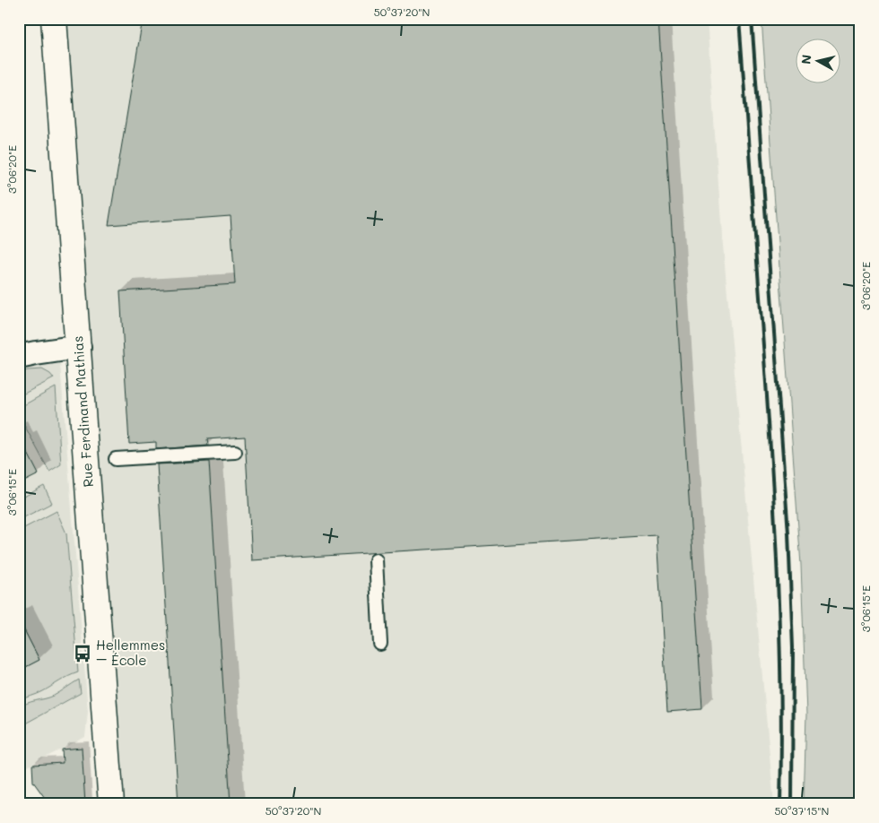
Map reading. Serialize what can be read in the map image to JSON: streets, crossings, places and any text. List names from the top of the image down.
{
  "streets": {
    "street": ["Rue Ferdinand Mathias"]
  },
  "places": {
    "bus stop": ["Hellemmes – École"]
  },
  "north": "left",
  "coordinates": [
    "50°37'20\"N",
    "3°06'20\"E",
    "3°06'15\"E",
    "50°37'15\"N"
  ]
}
